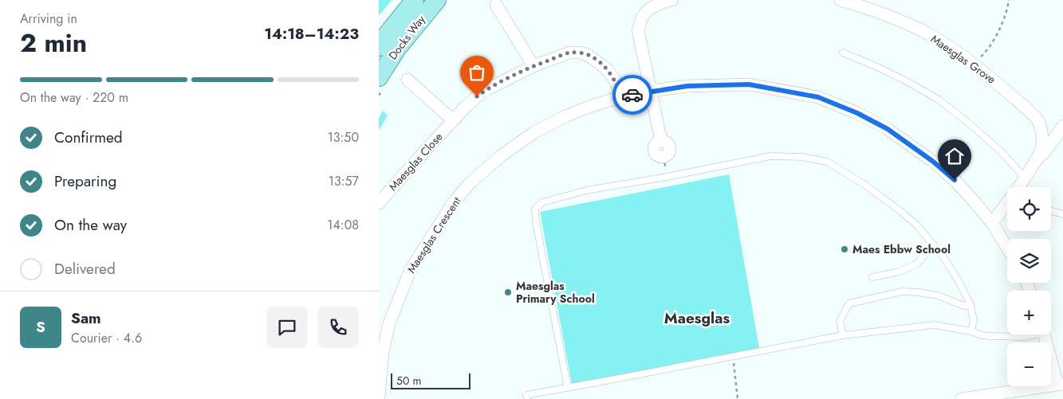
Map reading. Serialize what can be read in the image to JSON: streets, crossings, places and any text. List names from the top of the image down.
{
  "streets": {
    "main road": ["Docks Way"],
    "street": ["Maesglas Grove", "Maesglas Close", "Maesglas Crescent"]
  },
  "crossings": [
    ["Maesglas Grove", "Maesglas Crescent"],
    ["Maesglas Close", "Maesglas Crescent"]
  ],
  "districts": ["Maesglas"],
  "places": ["Maes Ebbw School", "Maesglas Primary School"],
  "scale_bar": "50 m",
  "page": {
    "heading": ["2 min", "Arriving in", "14:18–14:23"],
    "panel": ["Sam", "Courier · 4.6"],
    "bar": "On the way · 220 m",
    "list": [
      ["Confirmed", "13:50"],
      ["Preparing", "13:57"],
      ["On the way", "14:08"],
      "Delivered"
    ],
    "map_buttons": ["+", "−"],
    "round": "S",
    "scale": "50 m"
  }
}
